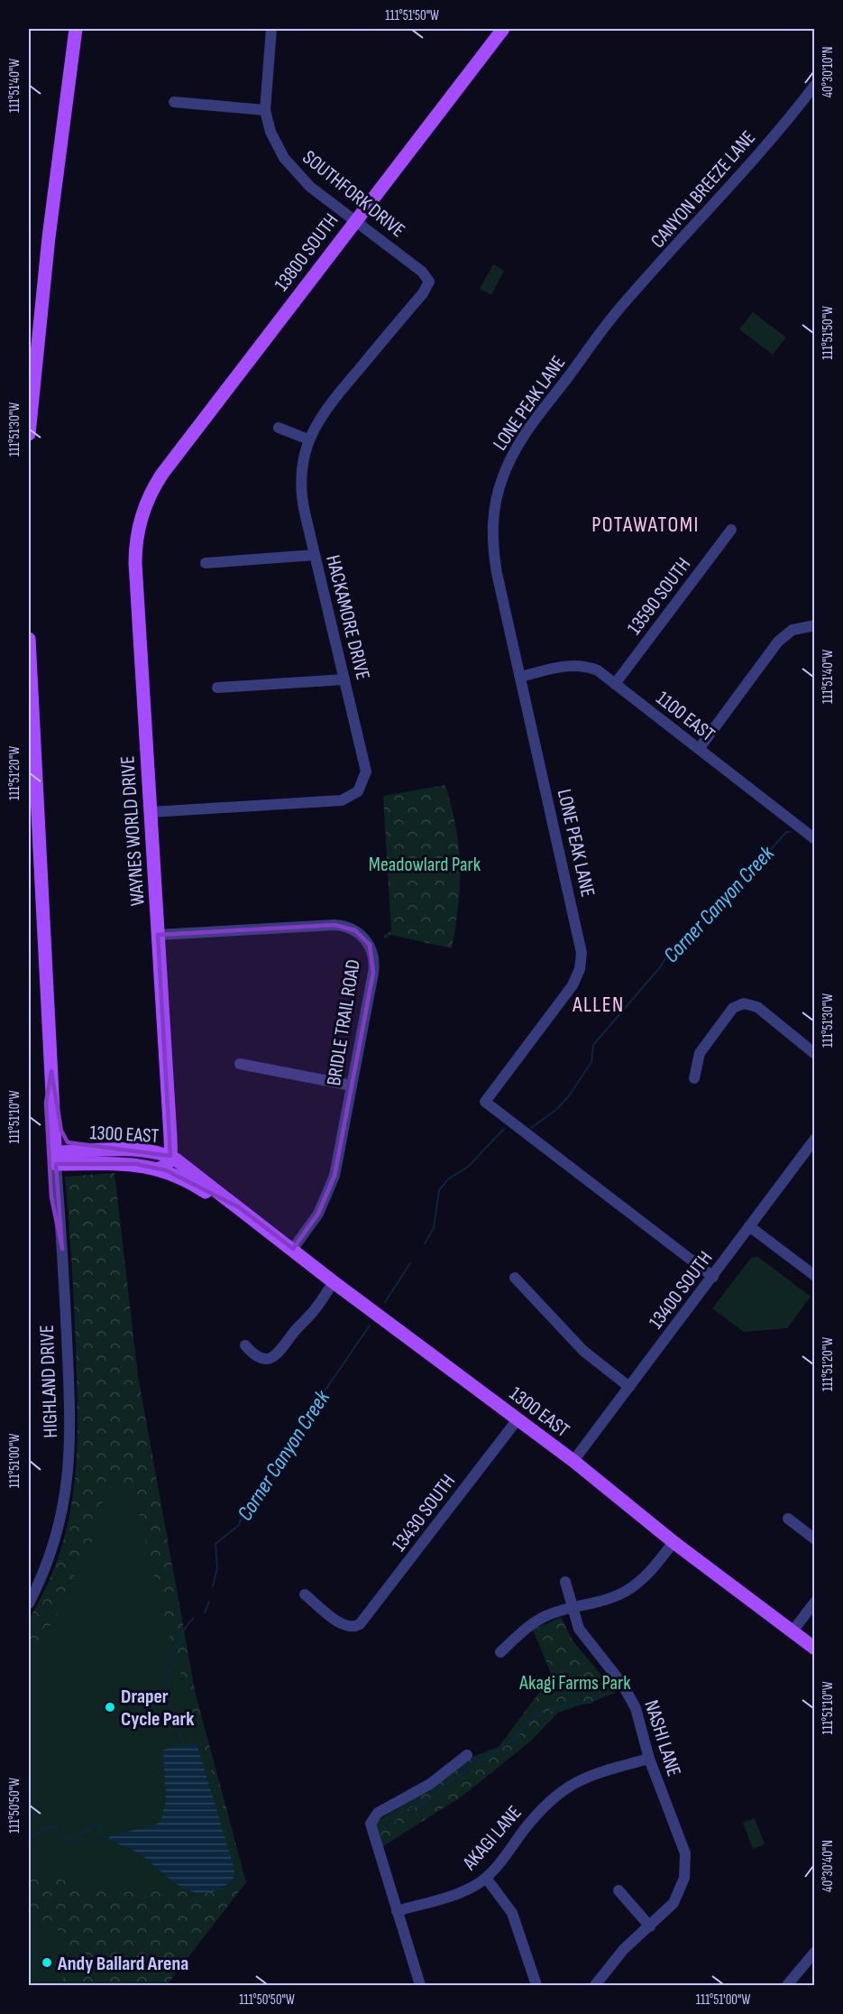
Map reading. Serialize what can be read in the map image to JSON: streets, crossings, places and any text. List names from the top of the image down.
{
  "streets": {
    "main road": [
      "13800 SOUTH",
      "WAYNES WORLD DRIVE",
      "1300 EAST",
      "HIGHLAND DRIVE"
    ],
    "street": [
      "CANYON BREEZE LANE",
      "SOUTHFORK DRIVE",
      "LONE PEAK LANE",
      "13590 SOUTH",
      "HACKAMORE DRIVE",
      "1100 EAST",
      "BRIDLE TRAIL ROAD",
      "13400 SOUTH",
      "13430 SOUTH",
      "NASHI LANE",
      "AKAGI LANE"
    ]
  },
  "crossings": [
    ["CANYON BREEZE LANE", "LONE PEAK LANE"],
    ["SOUTHFORK DRIVE", "13800 SOUTH"],
    ["SOUTHFORK DRIVE", "HACKAMORE DRIVE"],
    ["13800 SOUTH", "WAYNES WORLD DRIVE"],
    ["LONE PEAK LANE", "1100 EAST"],
    ["LONE PEAK LANE", "13400 SOUTH"],
    ["13590 SOUTH", "1100 EAST"],
    ["HACKAMORE DRIVE", "WAYNES WORLD DRIVE"],
    ["WAYNES WORLD DRIVE", "BRIDLE TRAIL ROAD"],
    ["WAYNES WORLD DRIVE", "1300 EAST"],
    ["BRIDLE TRAIL ROAD", "1300 EAST"],
    ["1300 EAST", "13400 SOUTH"],
    ["1300 EAST", "HIGHLAND DRIVE"],
    ["1300 EAST", "13430 SOUTH"],
    ["NASHI LANE", "AKAGI LANE"]
  ],
  "districts": ["POTAWATOMI", "ALLEN"],
  "water": ["Corner Canyon Creek"],
  "parks": ["Meadowlard Park", "Akagi Farms Park"],
  "places": ["Draper Cycle Park", "Andy Ballard Arena"],
  "coordinates": [
    "111°51'50\"W",
    "40°30'10\"N",
    "111°51'40\"W",
    "111°51'30\"W",
    "111°51'20\"W",
    "111°51'10\"W",
    "111°51'00\"W",
    "111°50'50\"W",
    "40°30'40\"N"
  ]
}
